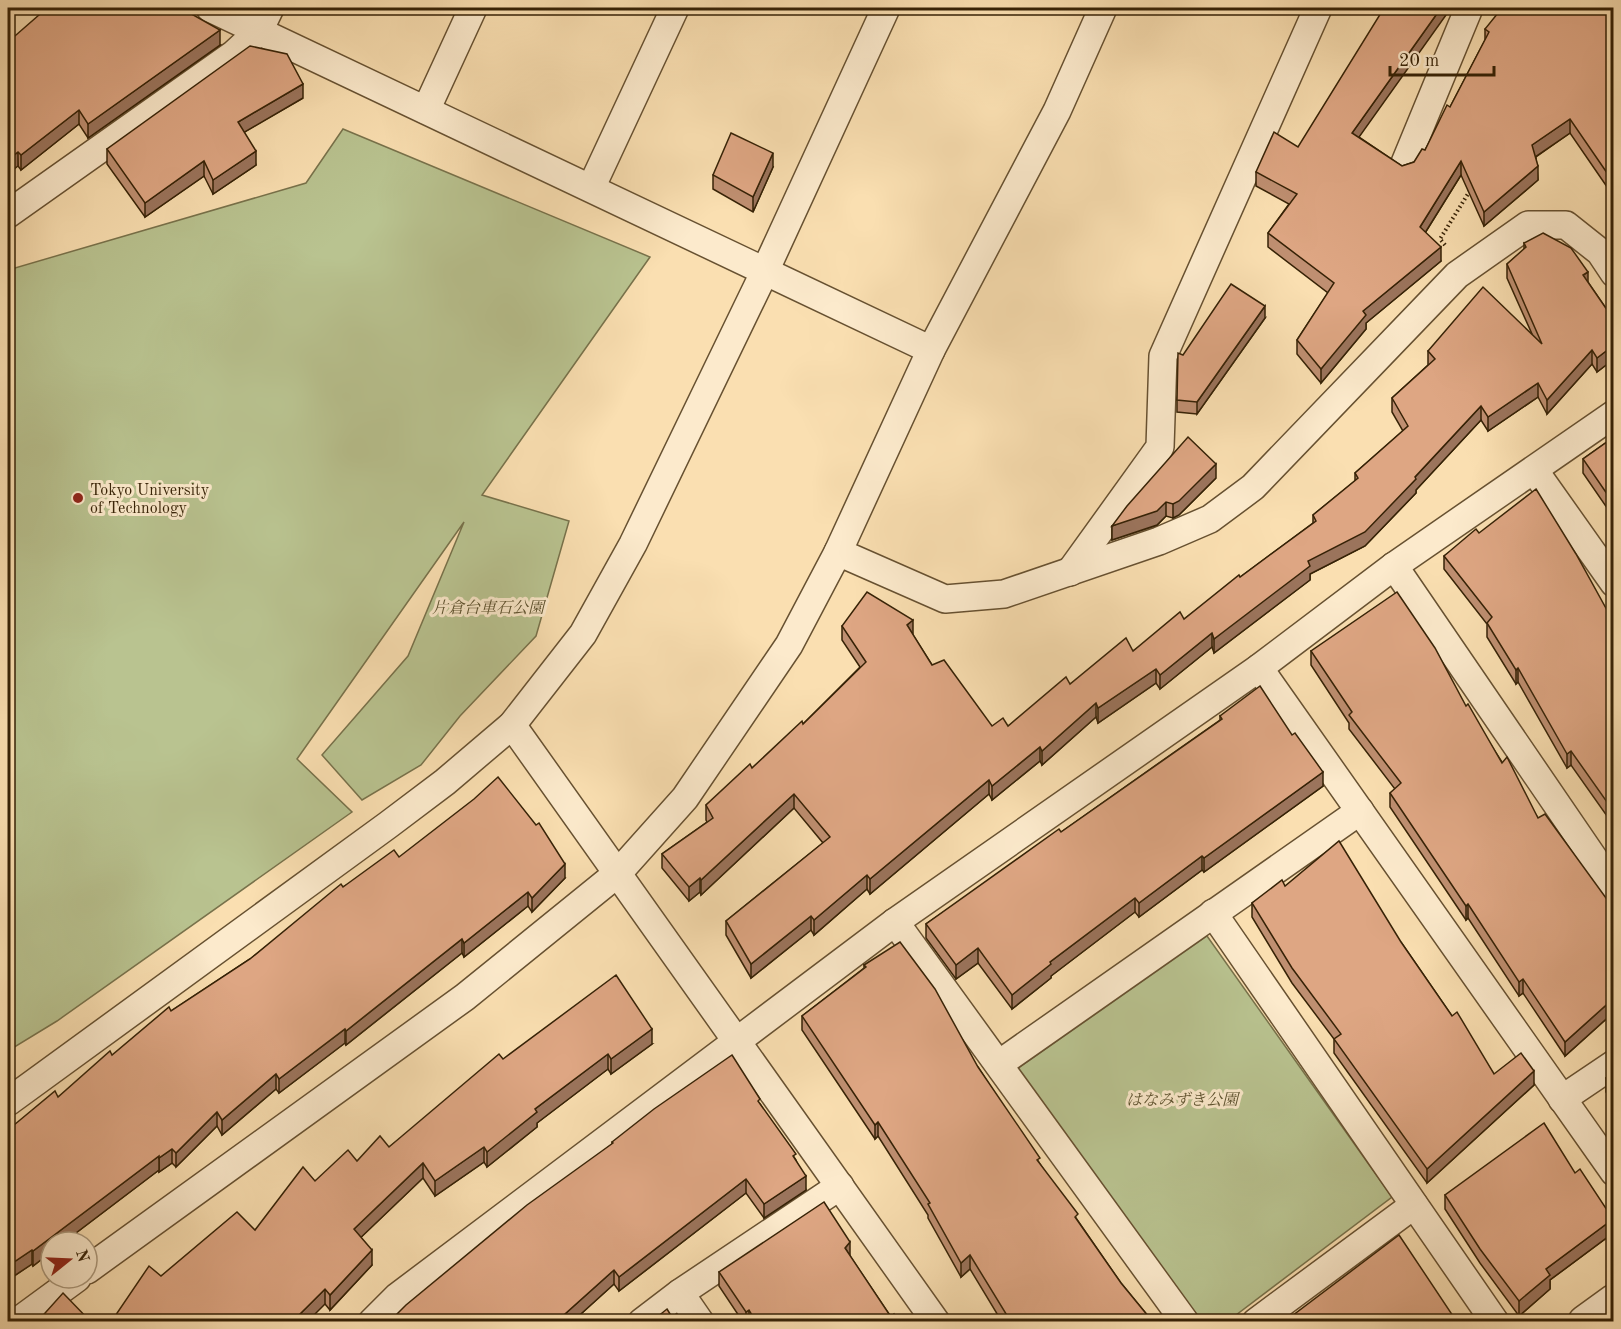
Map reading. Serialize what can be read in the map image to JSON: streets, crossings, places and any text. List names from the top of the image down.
{
  "parks": ["片倉台車石公園", "はなみずき公園"],
  "places": ["Tokyo University of Technology"],
  "scale_bar": "20 m",
  "north": "right"
}
